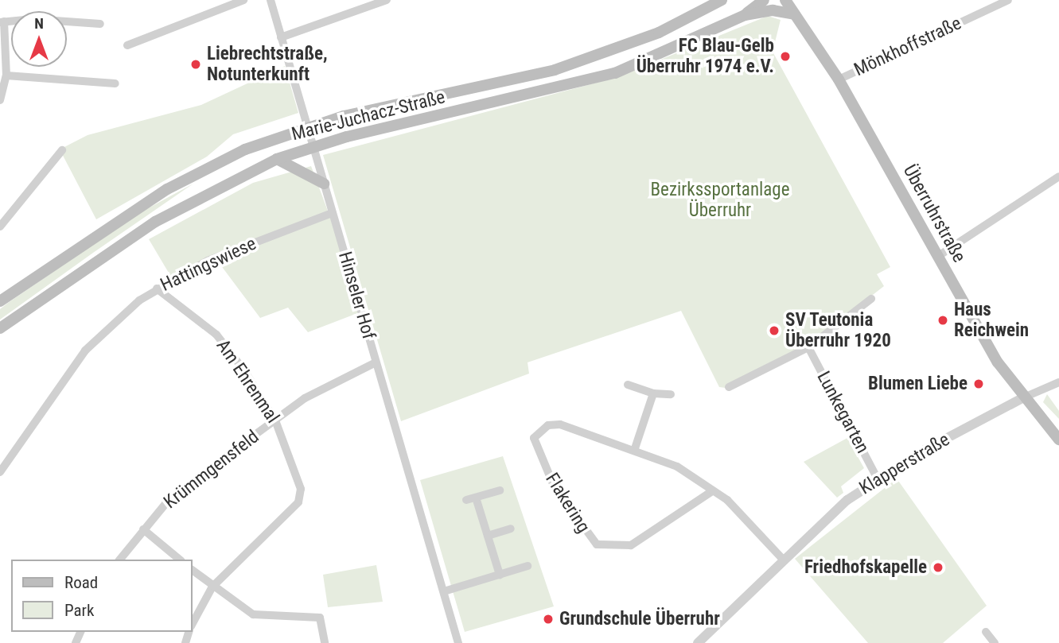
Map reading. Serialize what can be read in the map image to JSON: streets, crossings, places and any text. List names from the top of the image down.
{
  "streets": {
    "main road": ["Marie-Juchacz-Straße", "Überruhrstraße"],
    "street": [
      "Mönkhoffstraße",
      "Hattingswiese",
      "Hinseler Hof",
      "Am Ehrenmal",
      "Lunkegarten",
      "Klapperstraße",
      "Krümmgensfeld",
      "Flakering"
    ]
  },
  "crossings": [
    ["Mönkhoffstraße", "Überruhrstraße"],
    ["Marie-Juchacz-Straße", "Überruhrstraße"],
    ["Marie-Juchacz-Straße", "Hinseler Hof"],
    ["Überruhrstraße", "Klapperstraße"],
    ["Hattingswiese", "Hinseler Hof"],
    ["Hattingswiese", "Am Ehrenmal"],
    ["Hinseler Hof", "Krümmgensfeld"],
    ["Am Ehrenmal", "Krümmgensfeld"],
    ["Lunkegarten", "Klapperstraße"],
    ["Klapperstraße", "Flakering"]
  ],
  "parks": ["Bezirkssportanlage Überruhr"],
  "places": [
    "FC Blau-Gelb Überruhr 1974 e.V.",
    "Liebrechtstraße, Notunterkunft",
    "Haus Reichwein",
    "SV Teutonia Überruhr 1920",
    "Blumen Liebe",
    "Friedhofskapelle",
    "Grundschule Überruhr"
  ],
  "legend": ["Road", "Park"],
  "north": "top"
}
